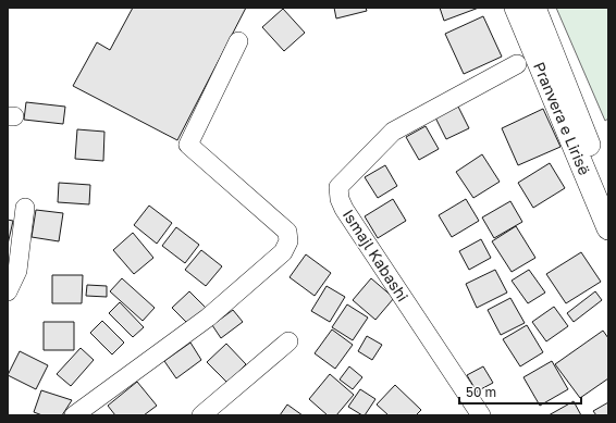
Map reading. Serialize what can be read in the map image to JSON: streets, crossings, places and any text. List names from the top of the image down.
{
  "streets": {
    "main road": ["Pranvera e Lirisë"],
    "street": ["Ismajl Kabashi"]
  },
  "scale_bar": "50 m"
}
